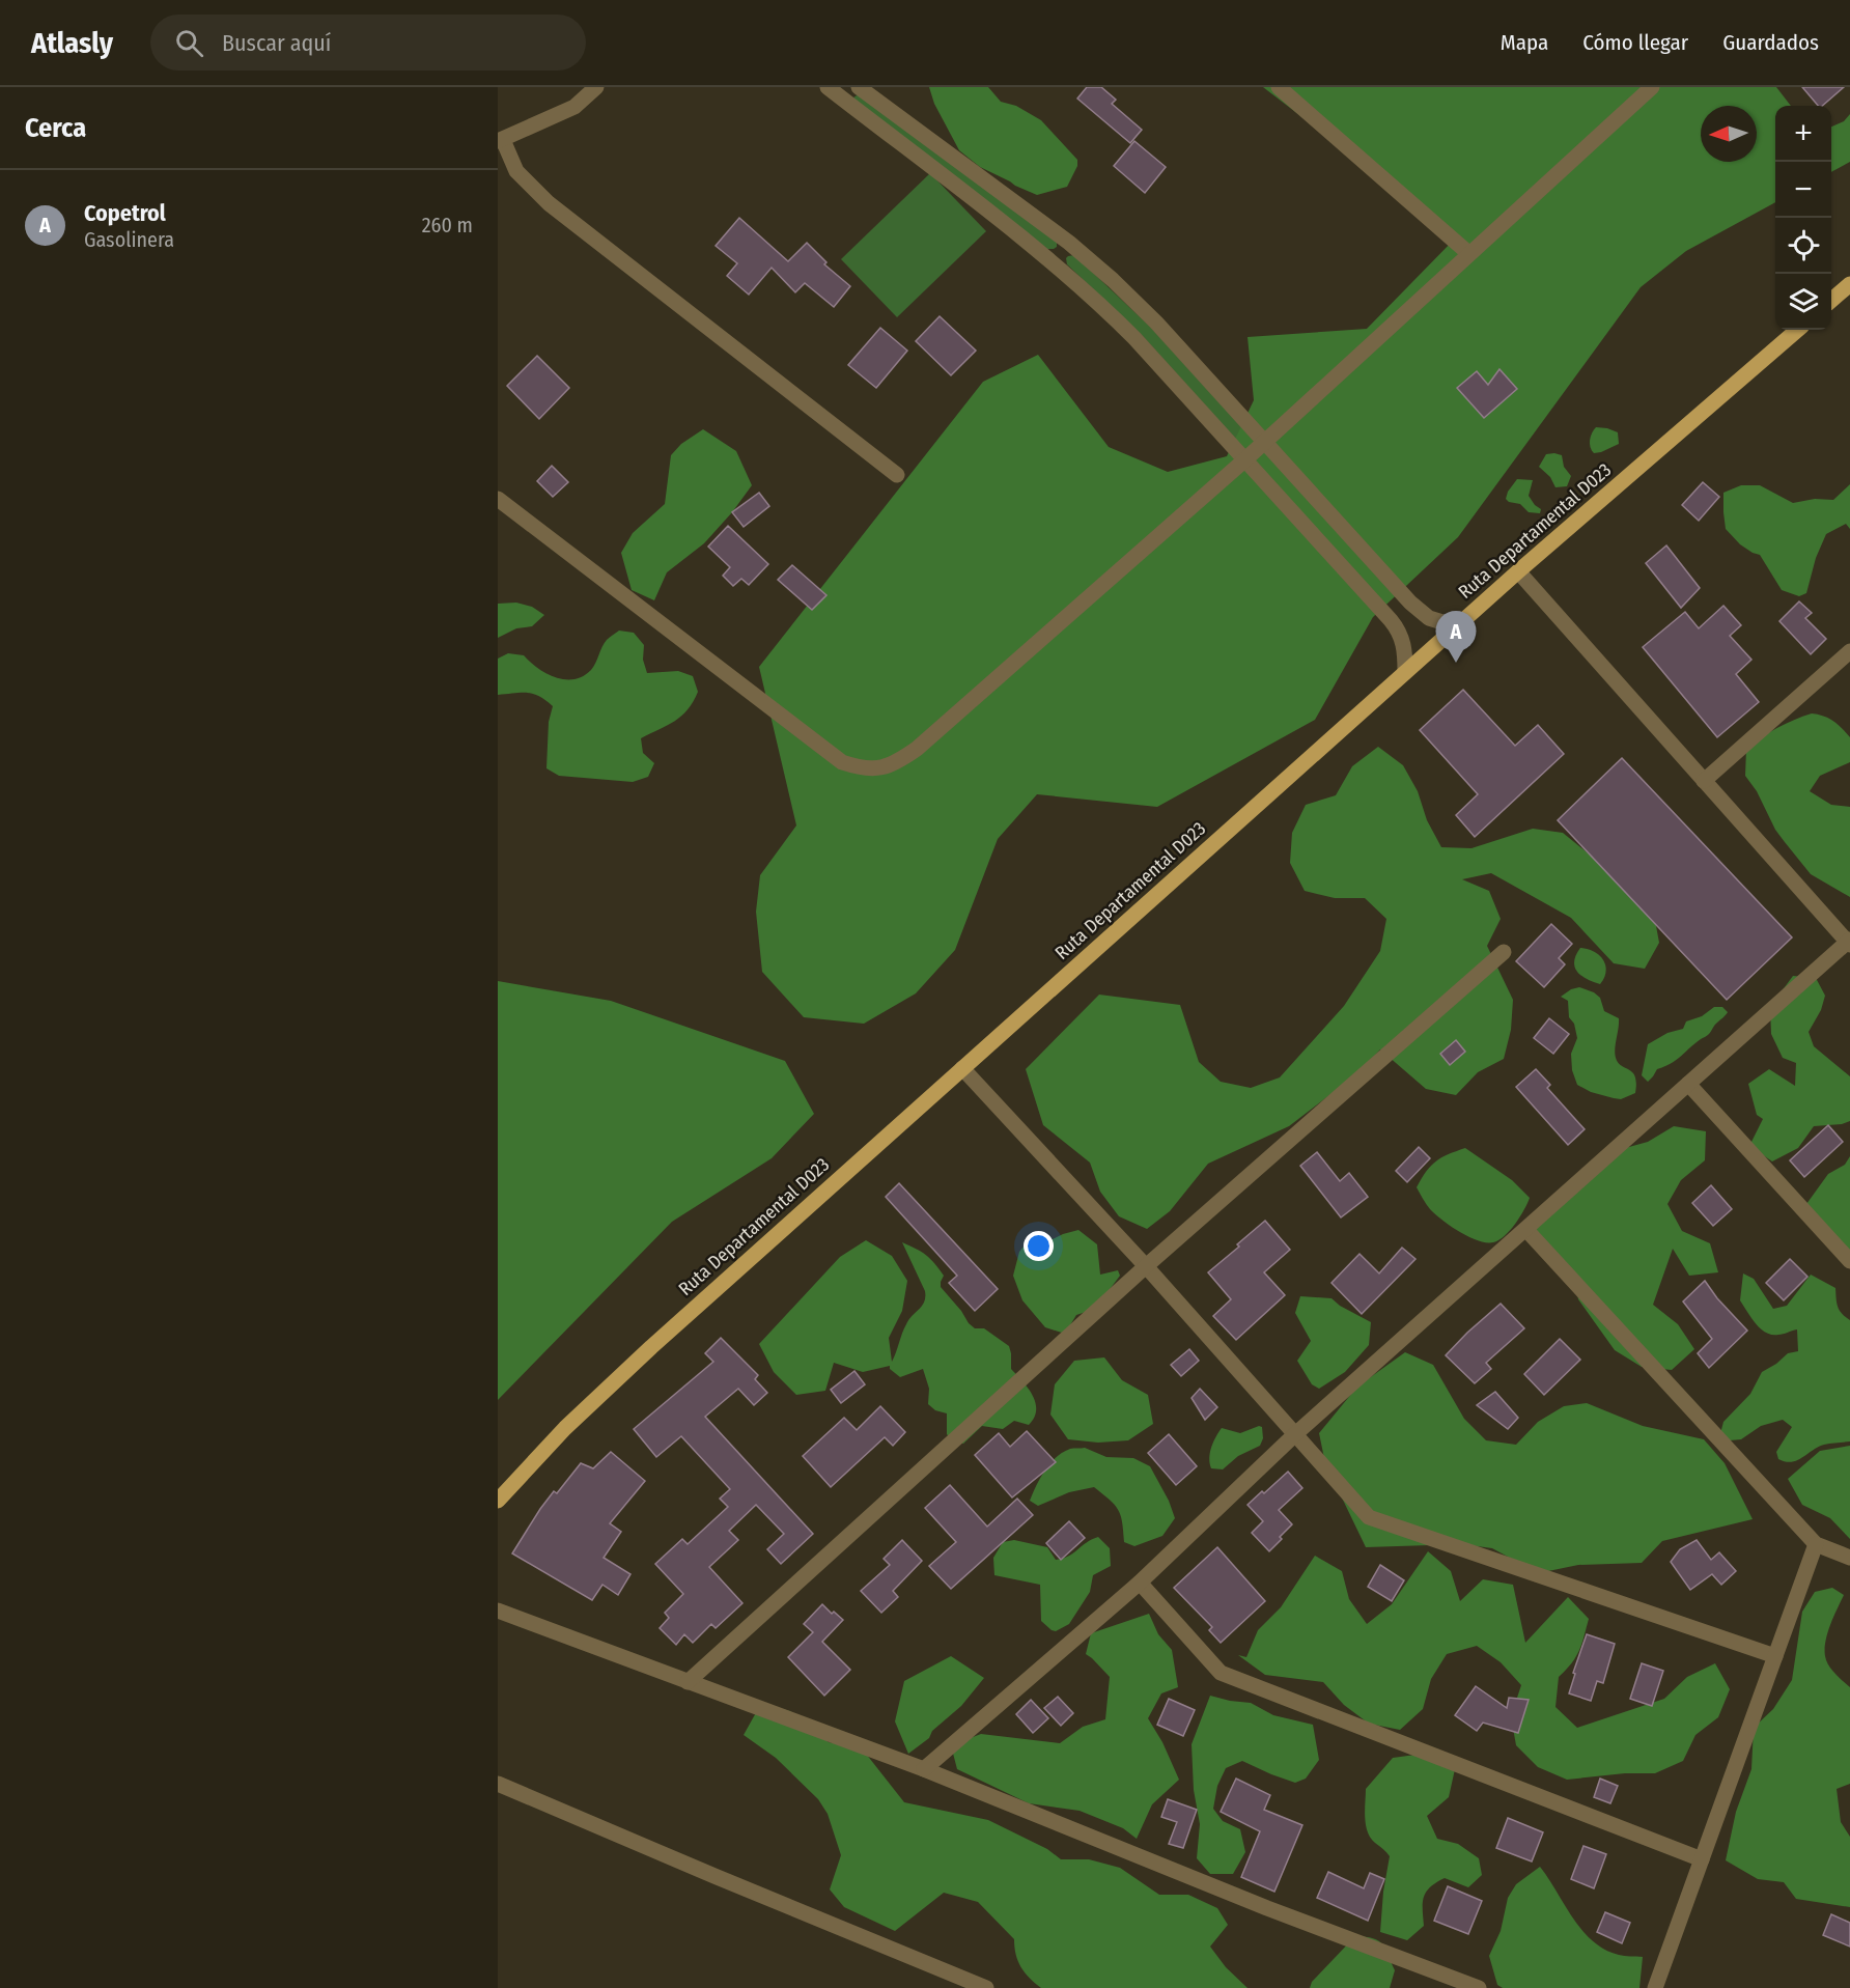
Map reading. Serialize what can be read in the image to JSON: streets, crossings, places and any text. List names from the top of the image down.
{
  "streets": {
    "main road": ["Ruta Departamental D023"]
  },
  "north": "left",
  "page": {
    "header": "Atlasly",
    "search": "Buscar aquí",
    "nav": ["Mapa", "Cómo llegar", "Guardados"],
    "heading": "Cerca",
    "map_buttons": ["+", "−"],
    "list": [
      {
        "mark": "A",
        "name": "Copetrol",
        "note": "Gasolinera",
        "value": "260 m"
      }
    ],
    "pins": "A"
  }
}
